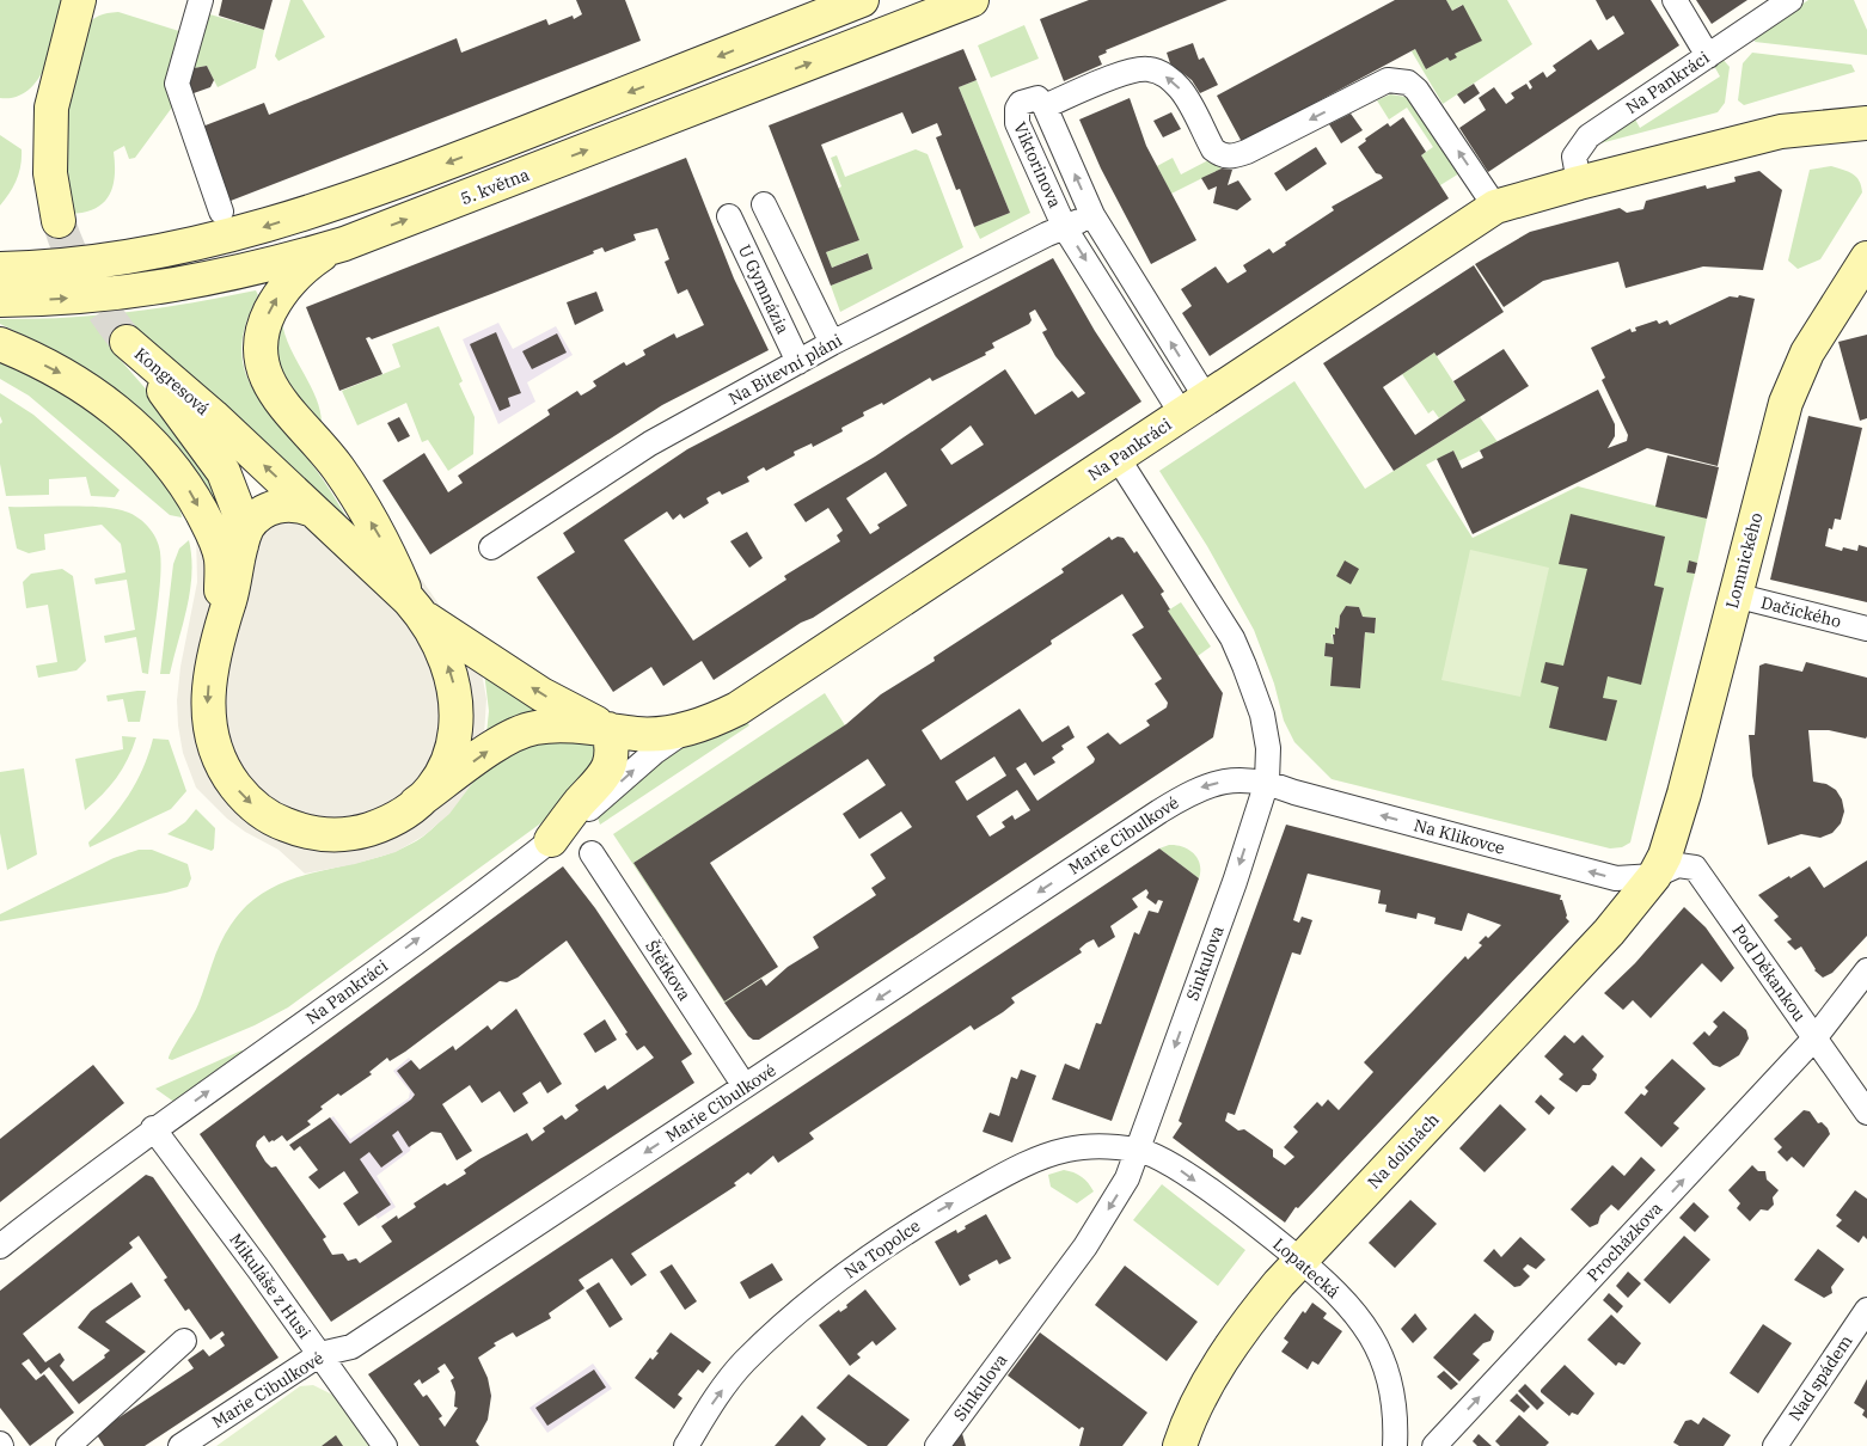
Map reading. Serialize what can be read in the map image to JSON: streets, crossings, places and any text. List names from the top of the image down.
{
  "streets": {
    "street": [
      "Na Pankráci",
      "Viktorinova",
      "5. května",
      "U Gymnázia",
      "Na Bitevní pláni",
      "Kongresová",
      "Lomnického",
      "Dačického",
      "Marie Cibulkové",
      "Na Klikovce",
      "Sinkulova",
      "Štětkova",
      "Pod Děkankou",
      "Na dolinách",
      "Procházkova",
      "Na Topolce",
      "Lopatecká",
      "Mikuláše z Husi",
      "Nad spádem"
    ]
  },
  "crossings": [
    ["Na Pankráci", "Viktorinova"],
    ["Na Pankráci", "Sinkulova"],
    ["Na Pankráci", "Mikuláše z Husi"],
    ["Viktorinova", "Na Bitevní pláni"],
    ["U Gymnázia", "Na Bitevní pláni"],
    ["Lomnického", "Dačického"],
    ["Lomnického", "Na Klikovce"],
    ["Lomnického", "Pod Děkankou"],
    ["Lomnického", "Na dolinách"],
    ["Marie Cibulkové", "Na Klikovce"],
    ["Marie Cibulkové", "Sinkulova"],
    ["Marie Cibulkové", "Štětkova"],
    ["Marie Cibulkové", "Mikuláše z Husi"],
    ["Na Klikovce", "Sinkulova"],
    ["Na Klikovce", "Pod Děkankou"],
    ["Na Klikovce", "Na dolinách"],
    ["Sinkulova", "Na Topolce"],
    ["Sinkulova", "Lopatecká"],
    ["Pod Děkankou", "Na dolinách"],
    ["Pod Děkankou", "Procházkova"],
    ["Na dolinách", "Lopatecká"],
    ["Na Topolce", "Lopatecká"]
  ],
  "one_way": [
    "Marie Cibulkové",
    "Na Klikovce",
    "Sinkulova",
    "Procházkova",
    "Na Topolce",
    "Lopatecká"
  ]
}
